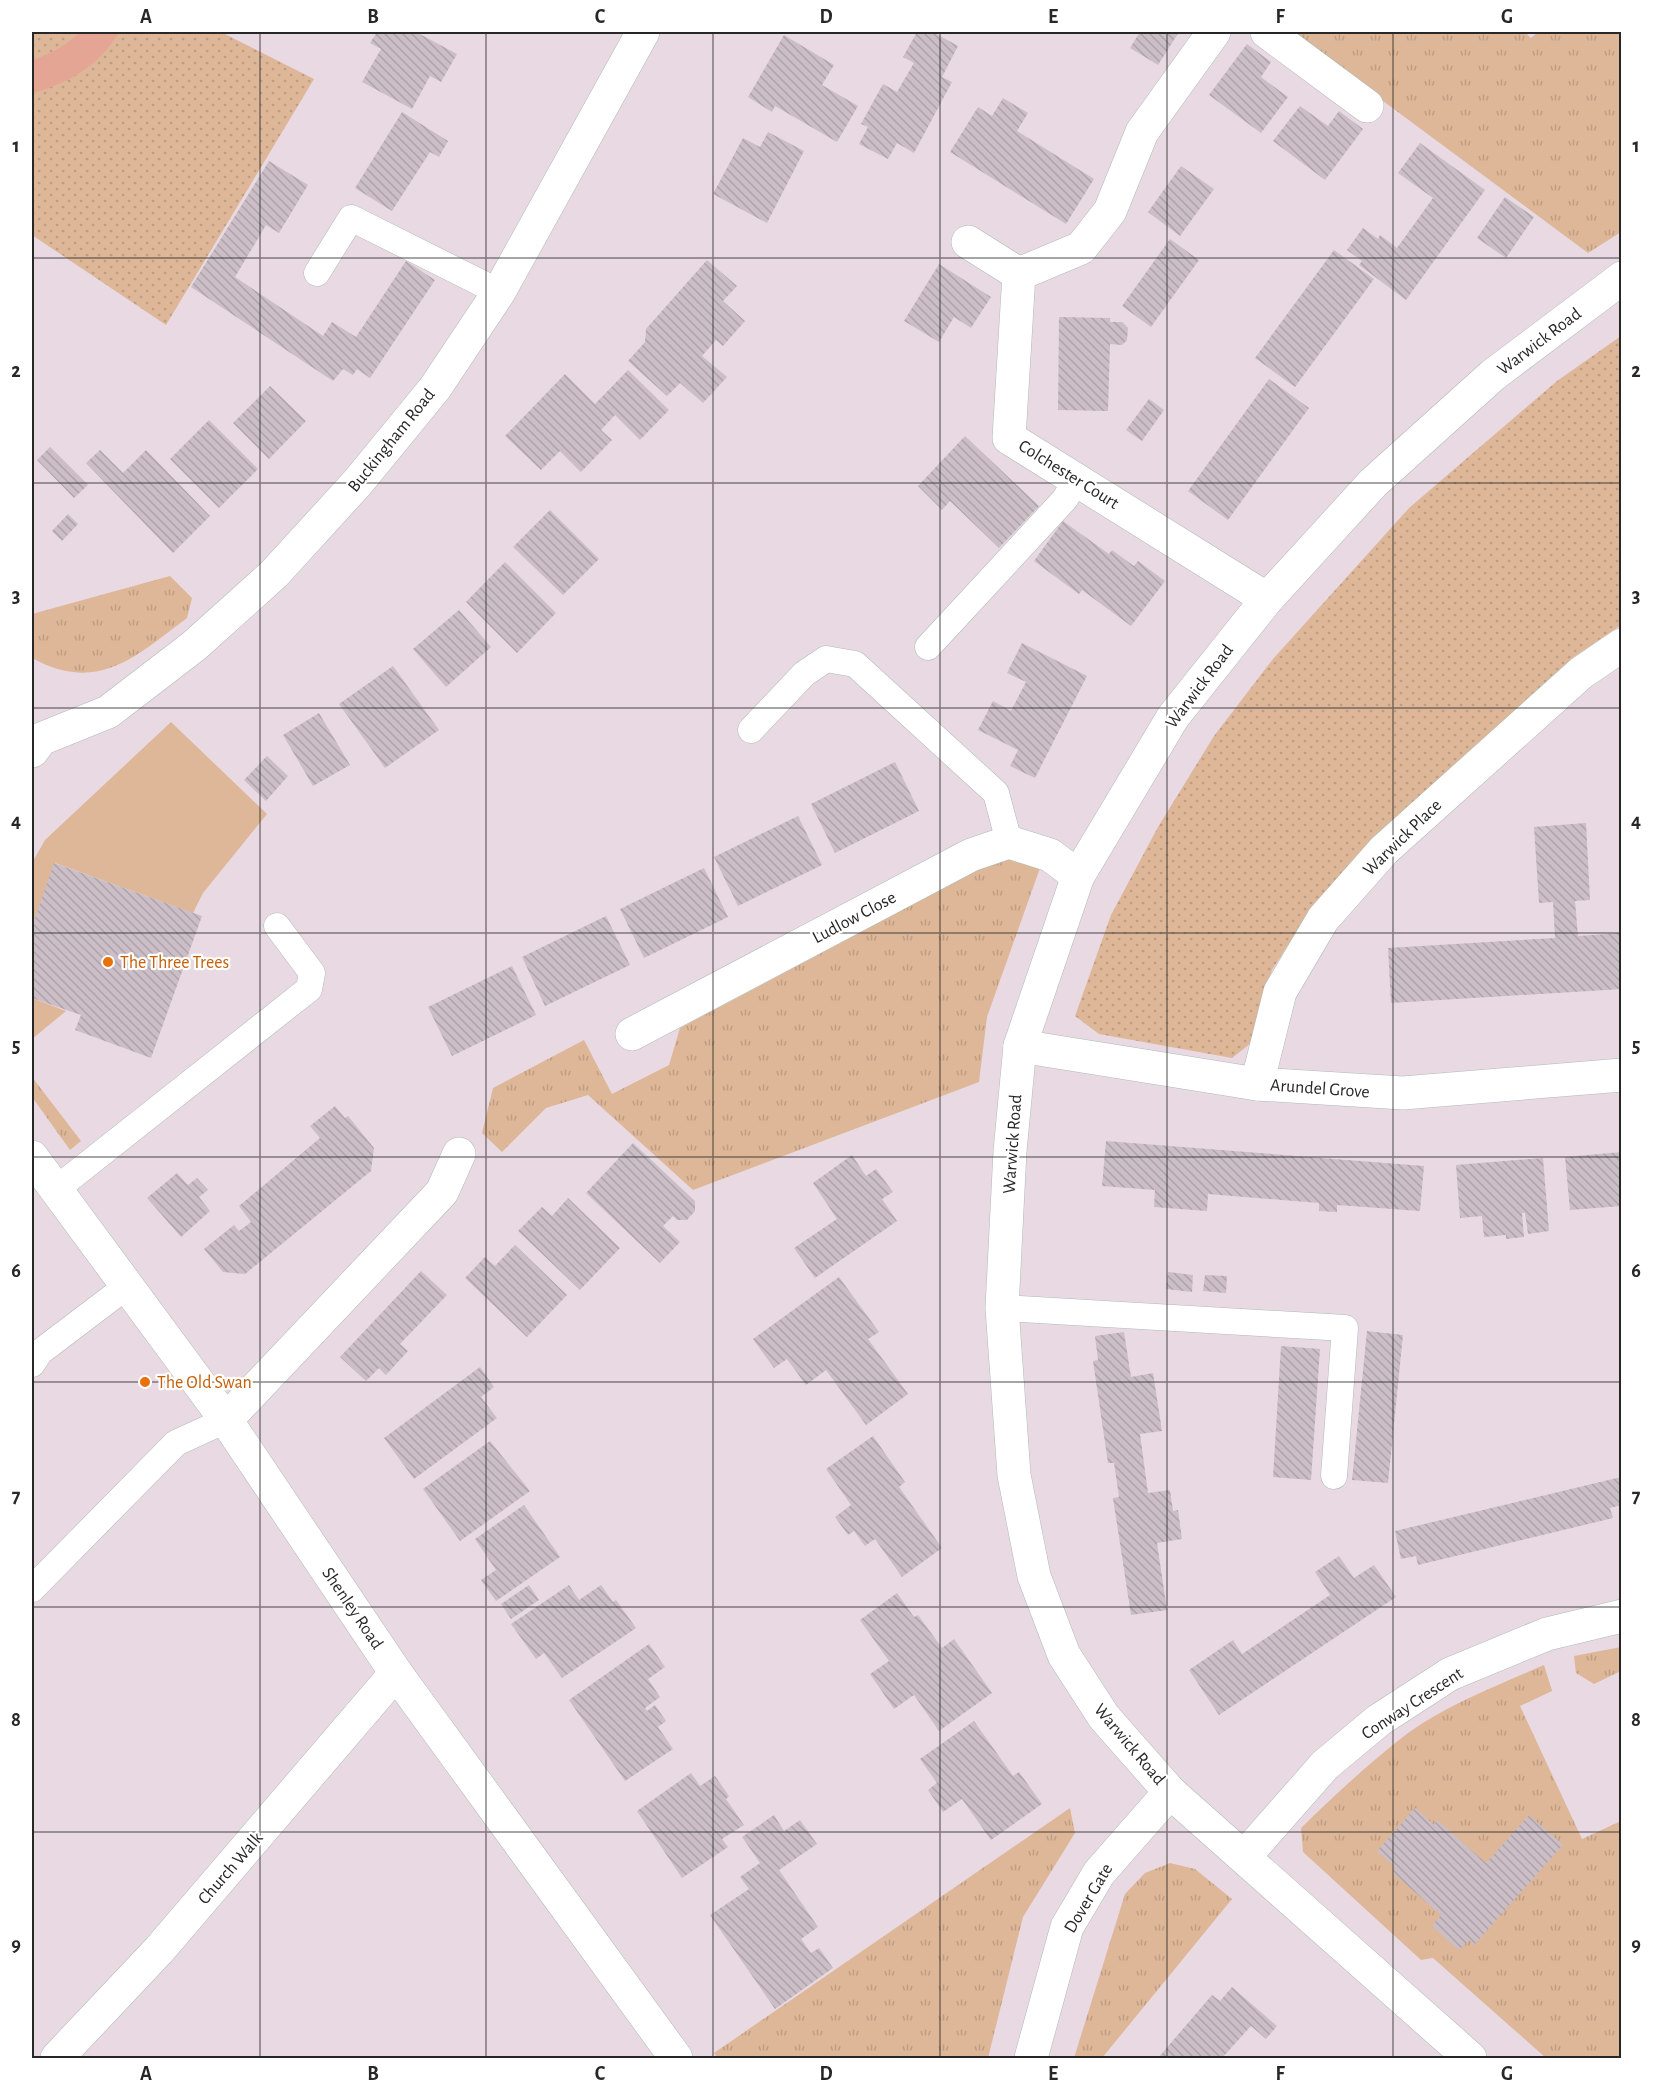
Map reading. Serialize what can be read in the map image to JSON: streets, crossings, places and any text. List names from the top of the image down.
{
  "streets": {
    "street": [
      "Warwick Road",
      "Buckingham Road",
      "Colchester Court",
      "Warwick Place",
      "Ludlow Close",
      "Arundel Grove",
      "Shenley Road",
      "Conway Crescent",
      "Church Walk",
      "Dover Gate"
    ]
  },
  "crossings": [
    ["Warwick Road", "Colchester Court"],
    ["Warwick Road", "Arundel Grove"],
    ["Warwick Road", "Conway Crescent"],
    ["Warwick Road", "Dover Gate"],
    ["Warwick Place", "Arundel Grove"],
    ["Shenley Road", "Church Walk"]
  ],
  "places": ["The Three Trees", "The Old Swan"],
  "grid": {
    "columns": [
      "A",
      "B",
      "C",
      "D",
      "E",
      "F",
      "G"
    ],
    "rows": [
      "1",
      "2",
      "3",
      "4",
      "5",
      "6",
      "7",
      "8",
      "9"
    ]
  }
}
